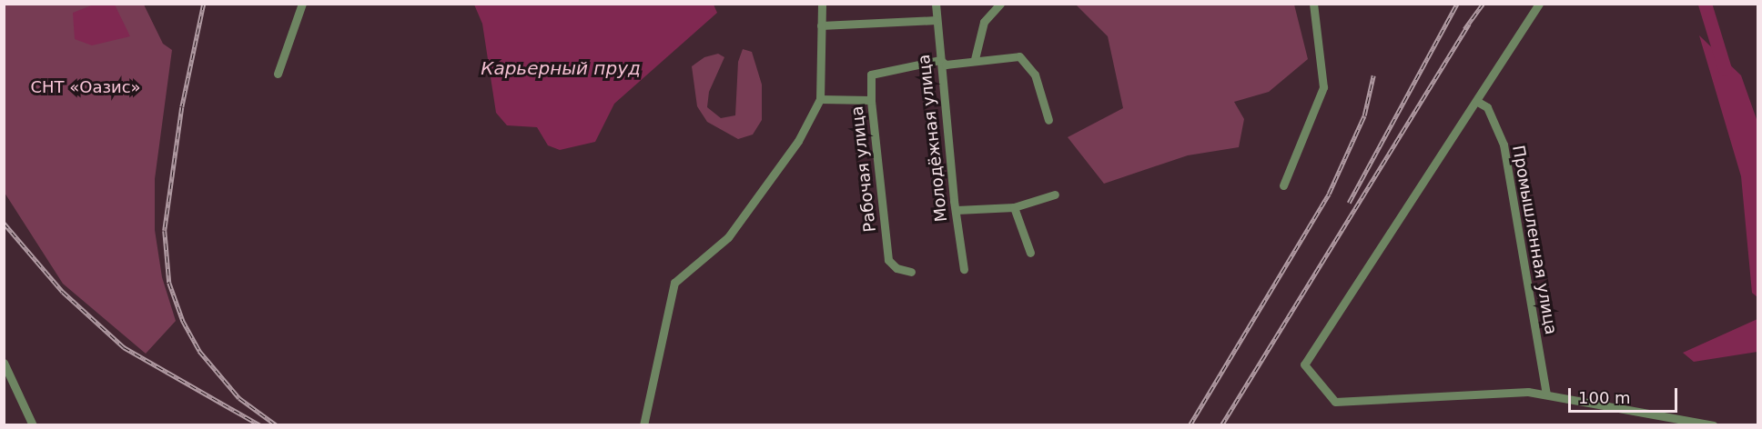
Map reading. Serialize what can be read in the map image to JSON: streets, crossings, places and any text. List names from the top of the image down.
{
  "streets": {
    "street": ["Молодёжная улица", "Рабочая улица", "Промышленная улица"]
  },
  "crossings": [
    ["Молодёжная улица", "Рабочая улица"]
  ],
  "water": ["Карьерный пруд"],
  "parks": ["СНТ «Оазис»"],
  "scale_bar": "100 m"
}
